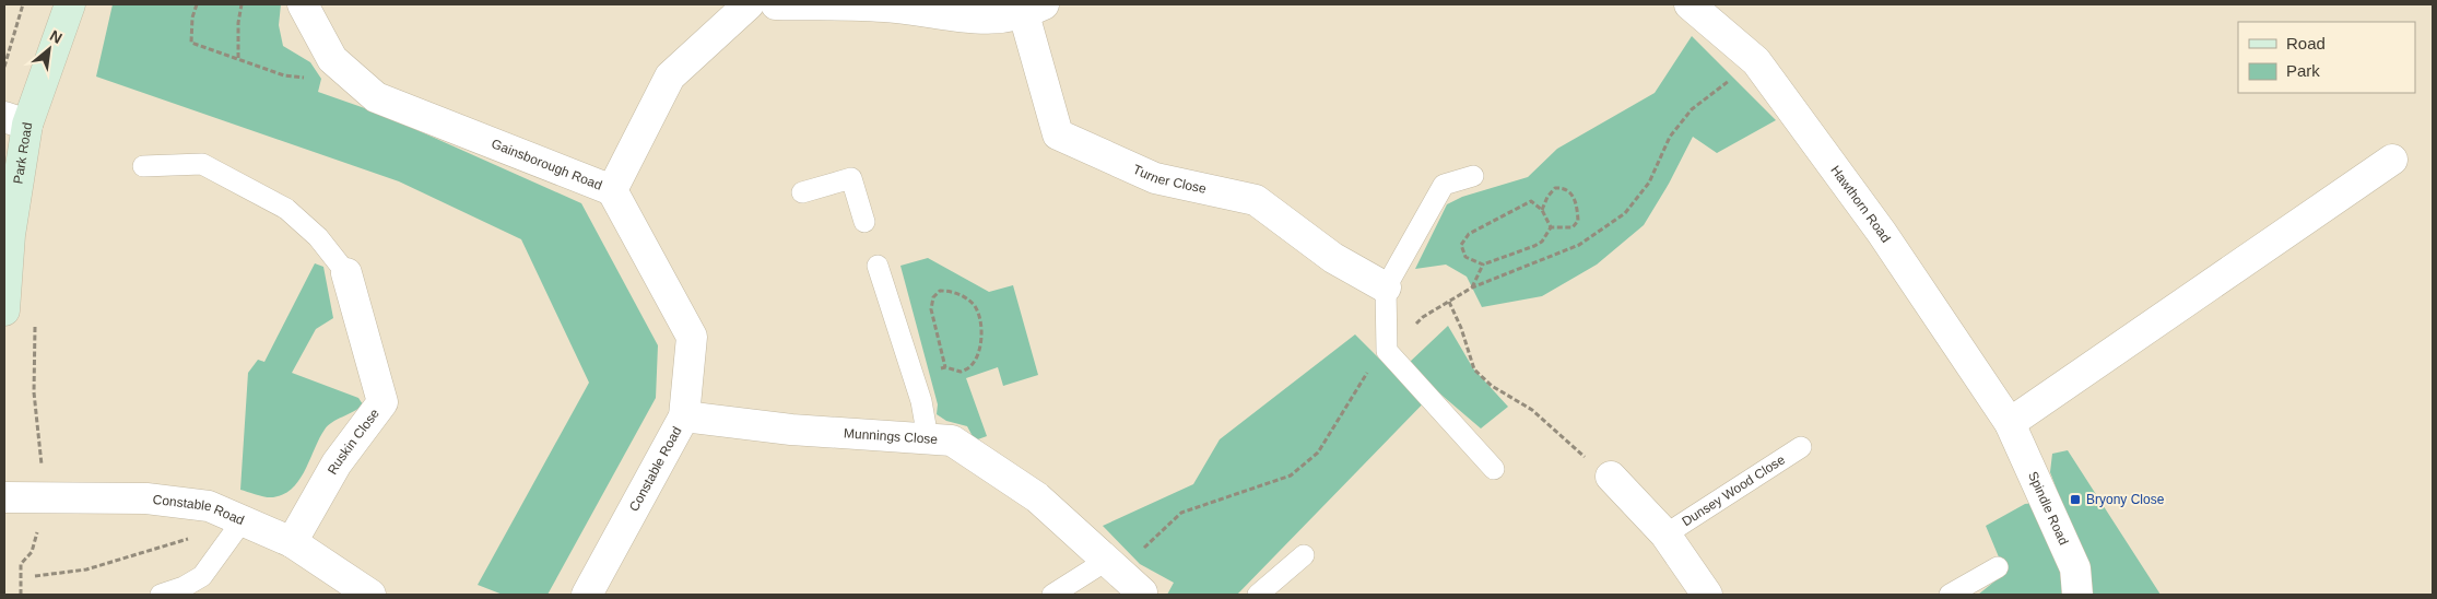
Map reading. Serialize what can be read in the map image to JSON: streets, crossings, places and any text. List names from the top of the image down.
{
  "streets": {
    "street": [
      "Park Road",
      "Gainsborough Road",
      "Turner Close",
      "Hawthorn Road",
      "Munnings Close",
      "Ruskin Close",
      "Constable Road",
      "Spindle Road"
    ],
    "lane": ["Dunsey Wood Close"]
  },
  "crossings": [
    ["Gainsborough Road", "Constable Road"],
    ["Hawthorn Road", "Spindle Road"],
    ["Munnings Close", "Constable Road"],
    ["Ruskin Close", "Constable Road"]
  ],
  "places": {
    "transit": ["Bryony Close"]
  },
  "legend": ["Road", "Park"],
  "north": "top right"
}
